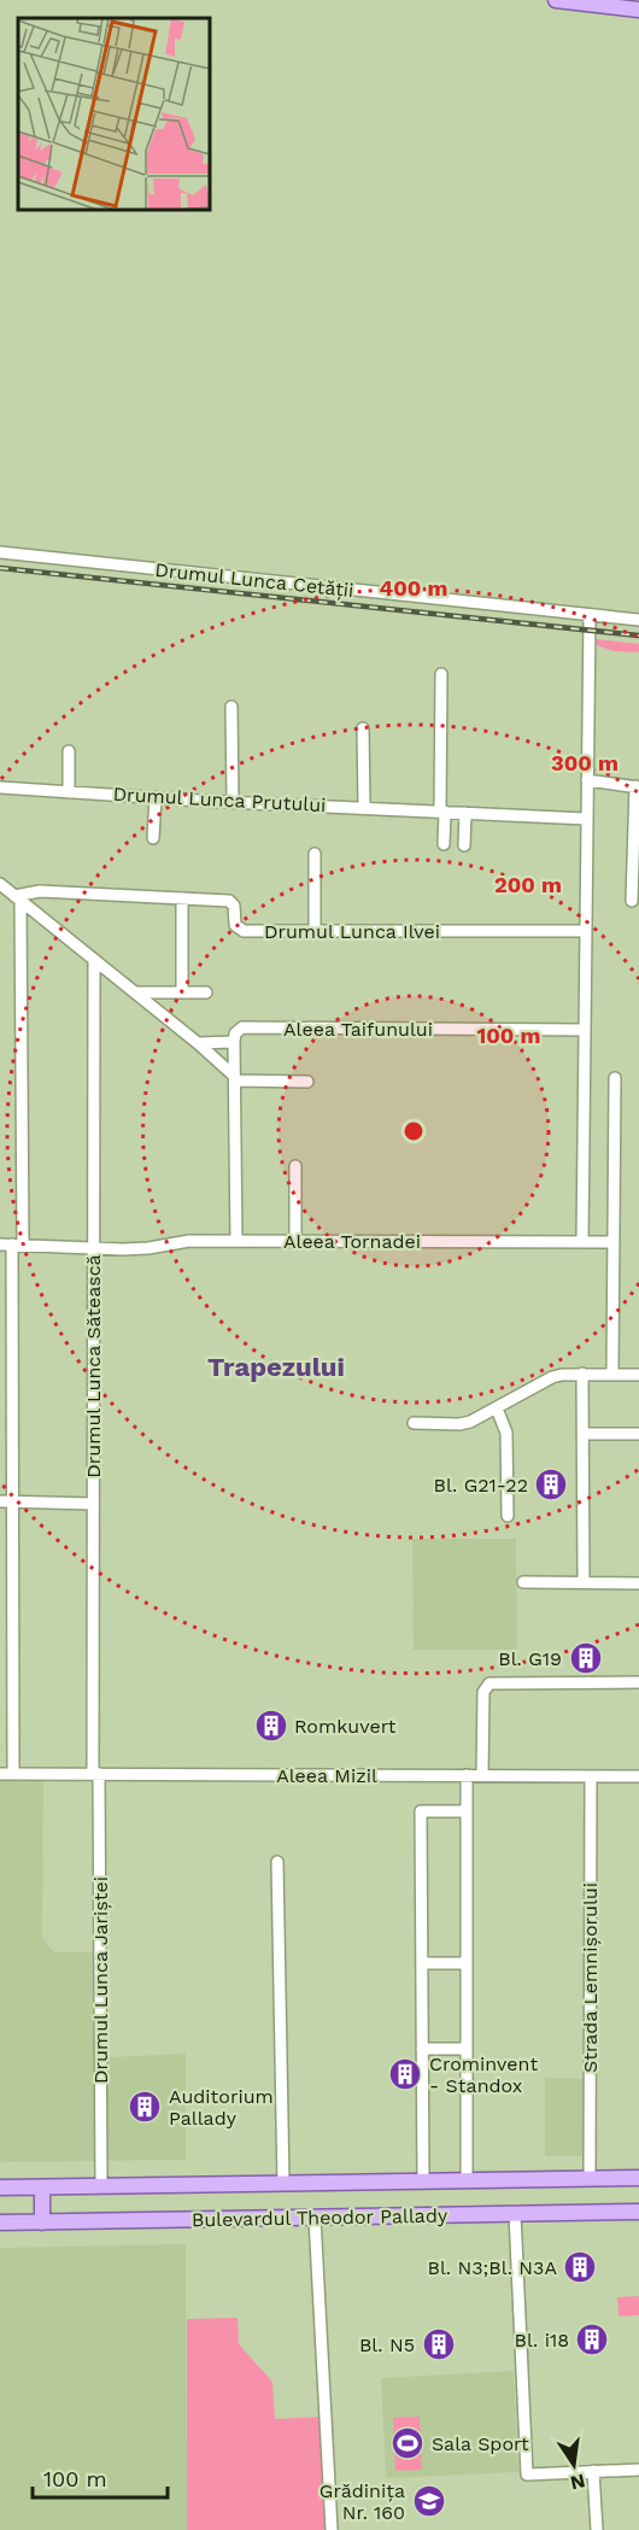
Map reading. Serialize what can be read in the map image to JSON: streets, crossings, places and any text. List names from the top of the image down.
{
  "streets": {
    "main road": ["Bulevardul Theodor Pallady"],
    "street": [
      "Drumul Lunca Cetății",
      "Drumul Lunca Prutului",
      "Drumul Lunca Ilvei",
      "Aleea Taifunului",
      "Aleea Tornadei",
      "Drumul Lunca Sătească",
      "Aleea Mizil",
      "Strada Lemnișorului",
      "Drumul Lunca Jariștei"
    ]
  },
  "crossings": [
    ["Aleea Tornadei", "Drumul Lunca Sătească"],
    ["Drumul Lunca Sătească", "Aleea Mizil"],
    ["Drumul Lunca Sătească", "Drumul Lunca Jariștei"],
    ["Aleea Mizil", "Strada Lemnișorului"],
    ["Aleea Mizil", "Drumul Lunca Jariștei"],
    ["Strada Lemnișorului", "Bulevardul Theodor Pallady"],
    ["Drumul Lunca Jariștei", "Bulevardul Theodor Pallady"]
  ],
  "districts": ["Trapezului"],
  "places": {
    "building": [
      "Bl. G21-22",
      "Bl. G19",
      "Romkuvert",
      "Crominvent - Standox",
      "Auditorium Pallady",
      "Bl. N3;Bl. N3A",
      "Bl. i18",
      "Bl. N5"
    ],
    "sports": ["Sala Sport"],
    "school or university": ["Grădinița Nr. 160"]
  },
  "scale_bar": "100 m",
  "north": "bottom",
  "rings": [
    "400 m",
    "300 m",
    "200 m",
    "100 m"
  ]
}
